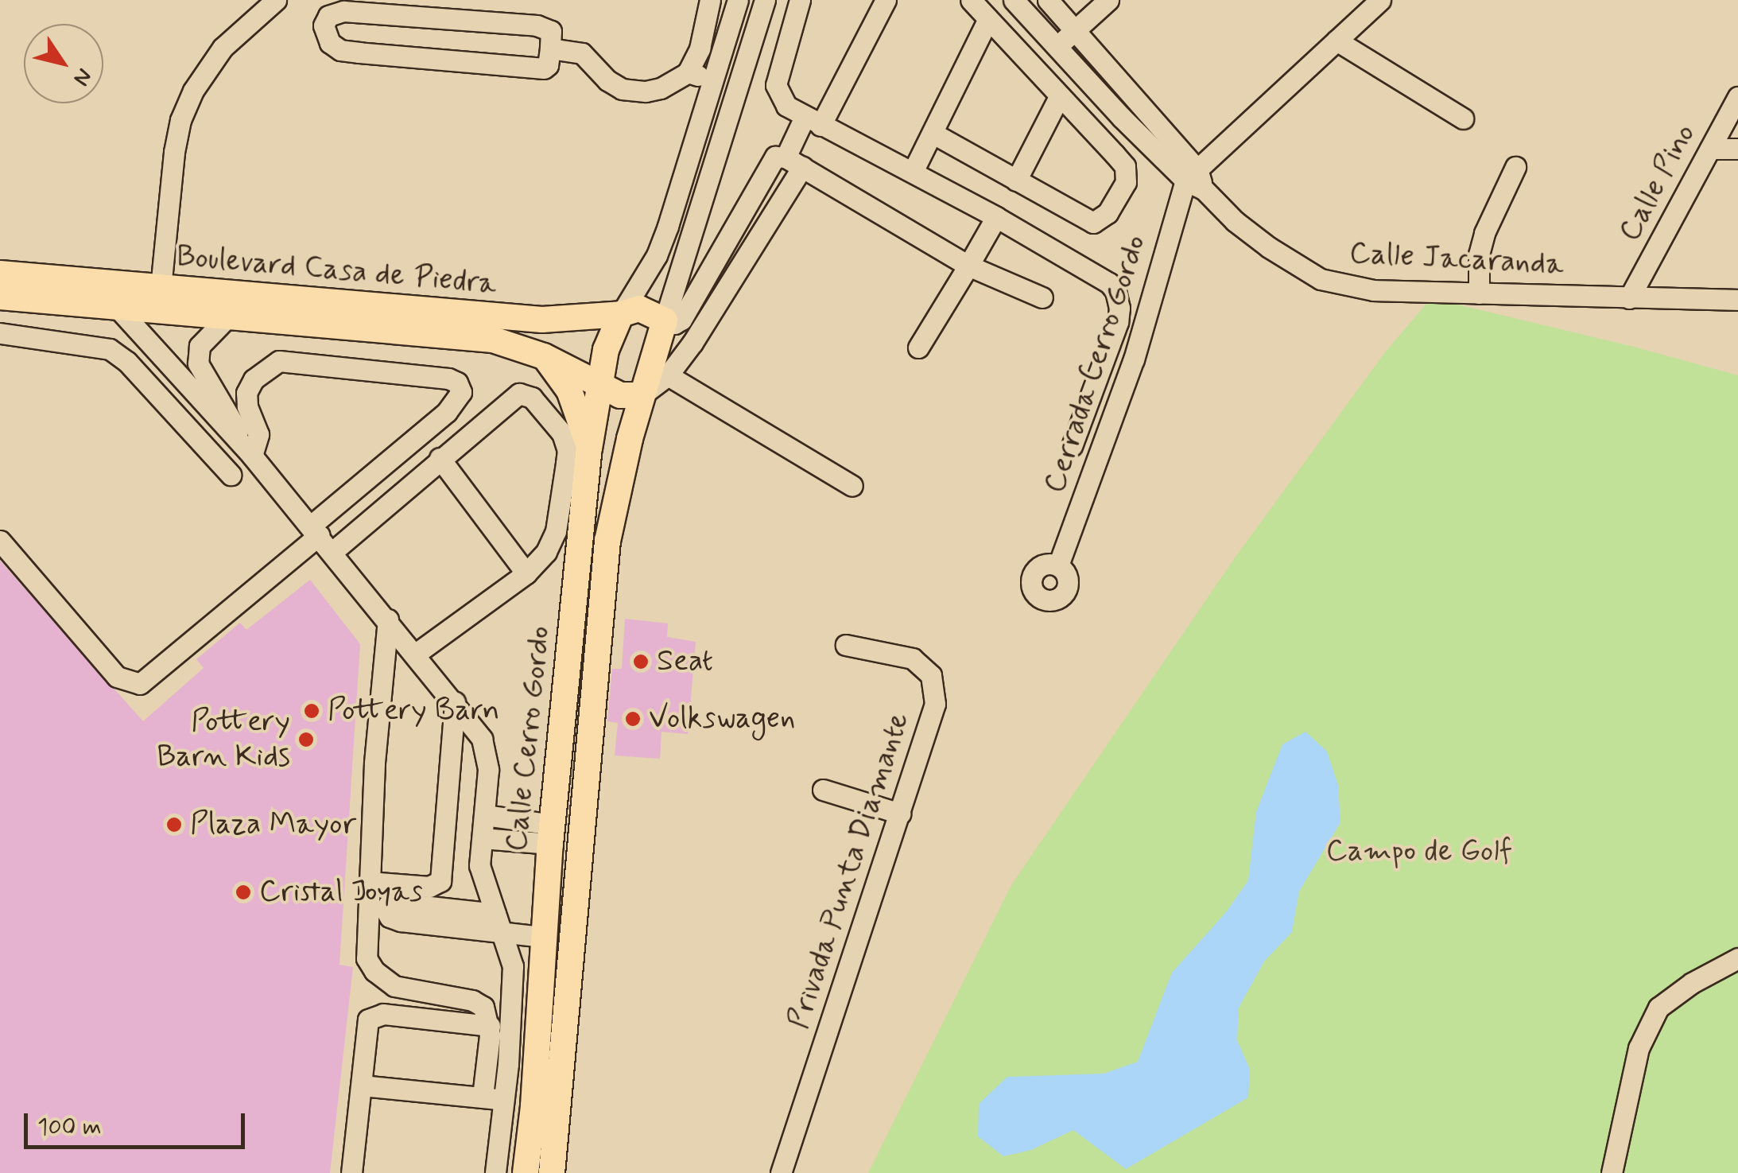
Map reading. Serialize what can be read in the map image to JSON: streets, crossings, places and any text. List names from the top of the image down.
{
  "streets": {
    "main road": ["Boulevard Casa de Piedra", "Calle Cerro Gordo"],
    "street": [
      "Calle Pino",
      "Calle Jacaranda",
      "Cerrada Cerro Gordo",
      "Privada Punta Diamante"
    ]
  },
  "crossings": [
    ["Calle Pino", "Calle Jacaranda"],
    ["Calle Jacaranda", "Cerrada Cerro Gordo"],
    ["Boulevard Casa de Piedra", "Calle Cerro Gordo"]
  ],
  "parks": ["Campo de Golf"],
  "places": [
    "Seat",
    "Pottery Barn",
    "Volkswagen",
    "Pottery Barn Kids",
    "Plaza Mayor",
    "Cristal Joyas"
  ],
  "scale_bar": "100 m",
  "north": "bottom right"
}
